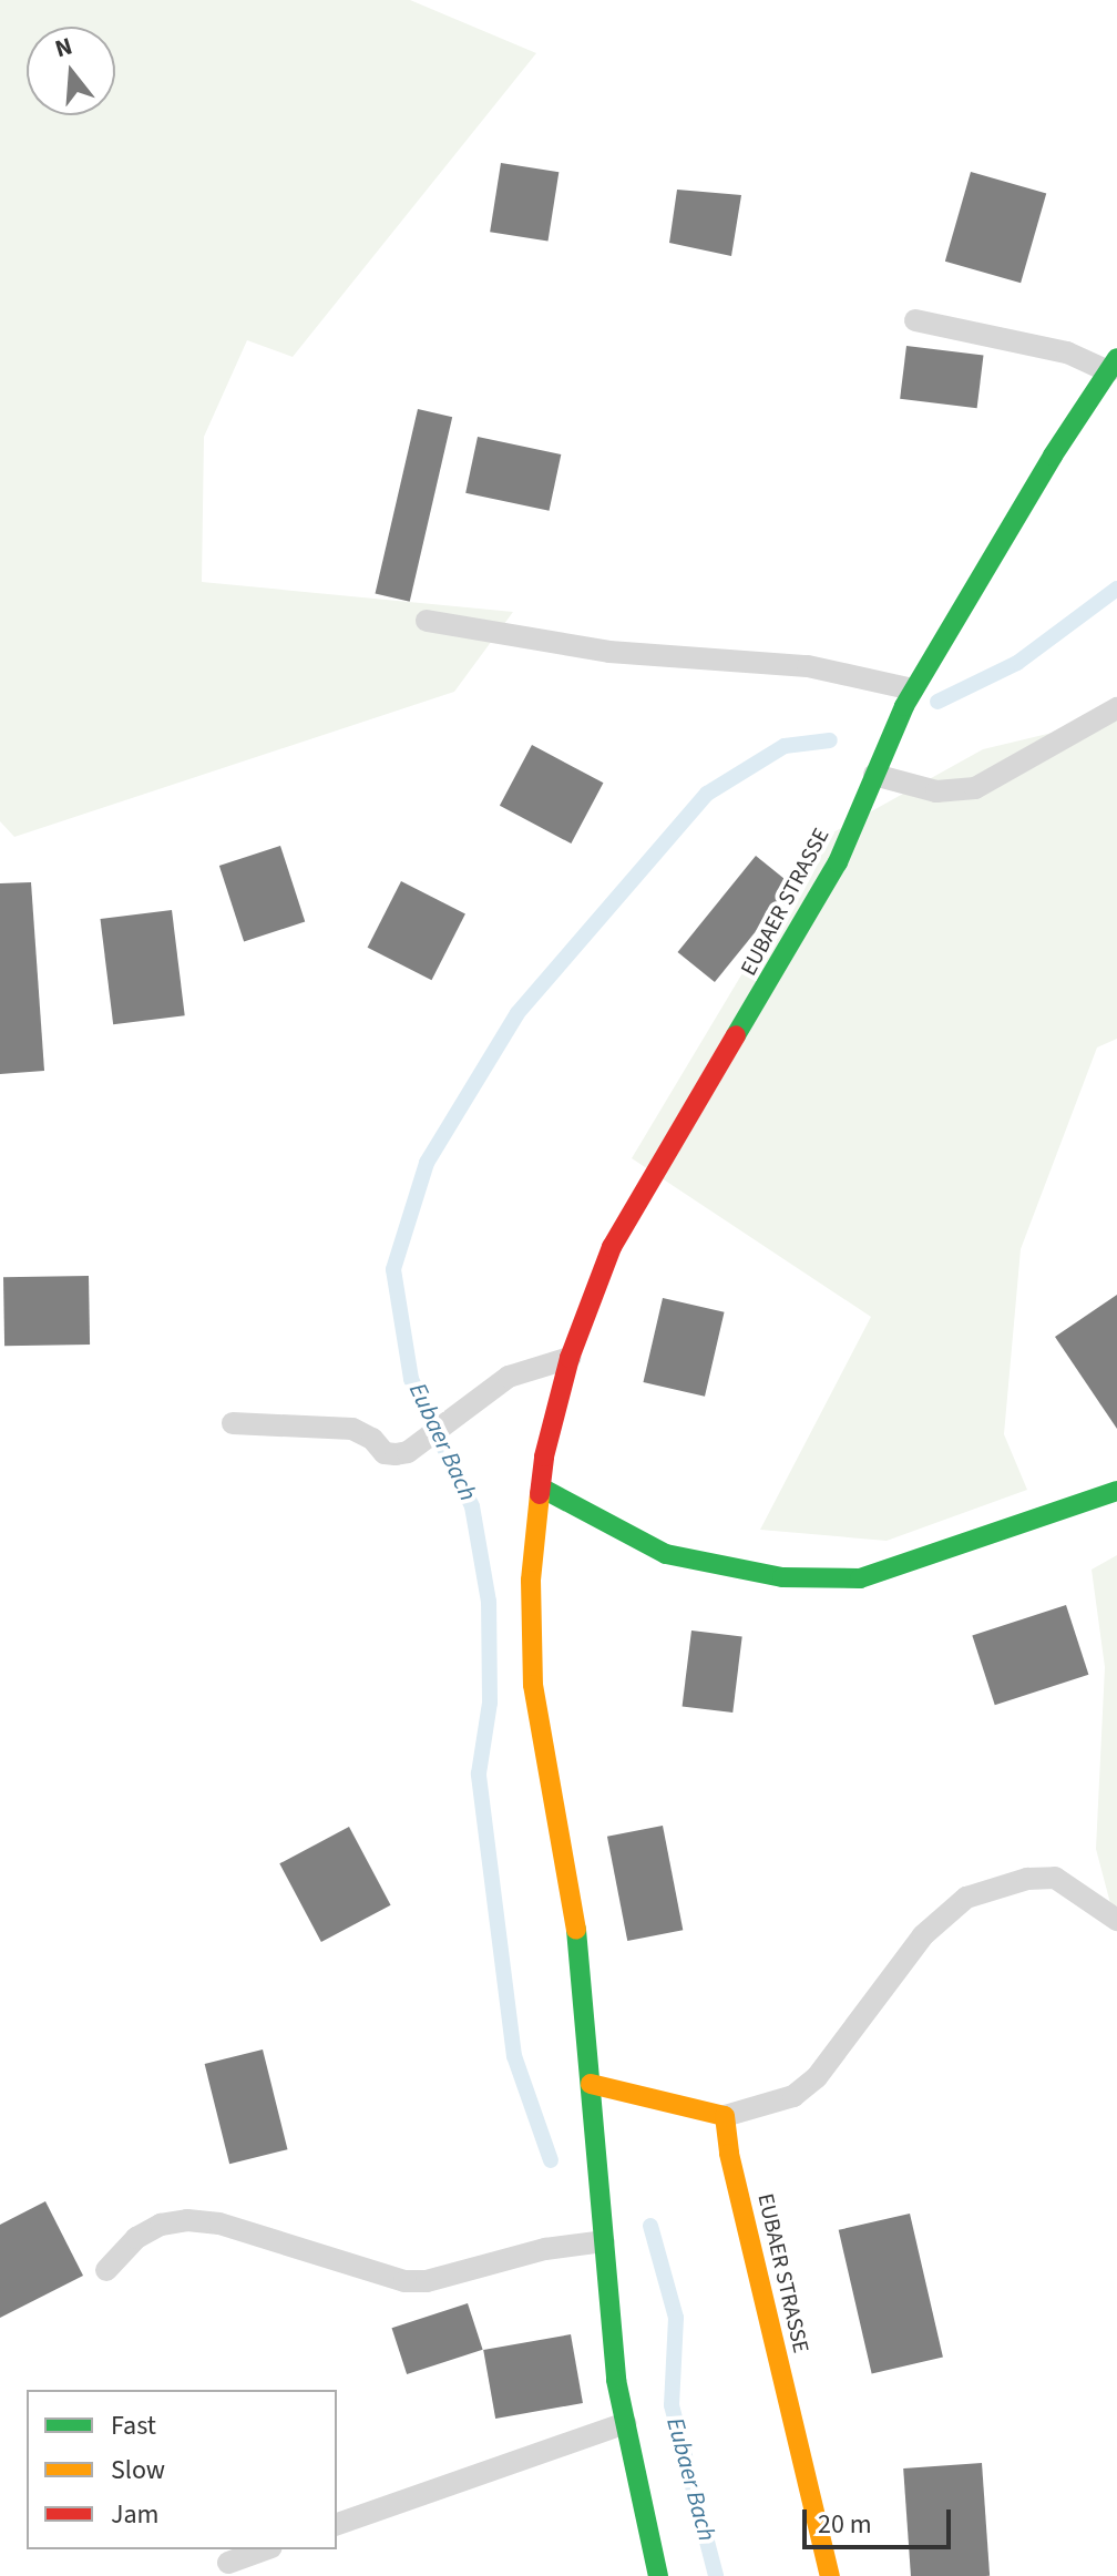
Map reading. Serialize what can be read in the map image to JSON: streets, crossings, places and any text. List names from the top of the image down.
{
  "streets": {
    "street": ["EUBAER STRASSE"]
  },
  "water": ["Eubaer Bach"],
  "legend": ["Fast", "Slow", "Jam"],
  "scale_bar": "20 m",
  "north": "top"
}
